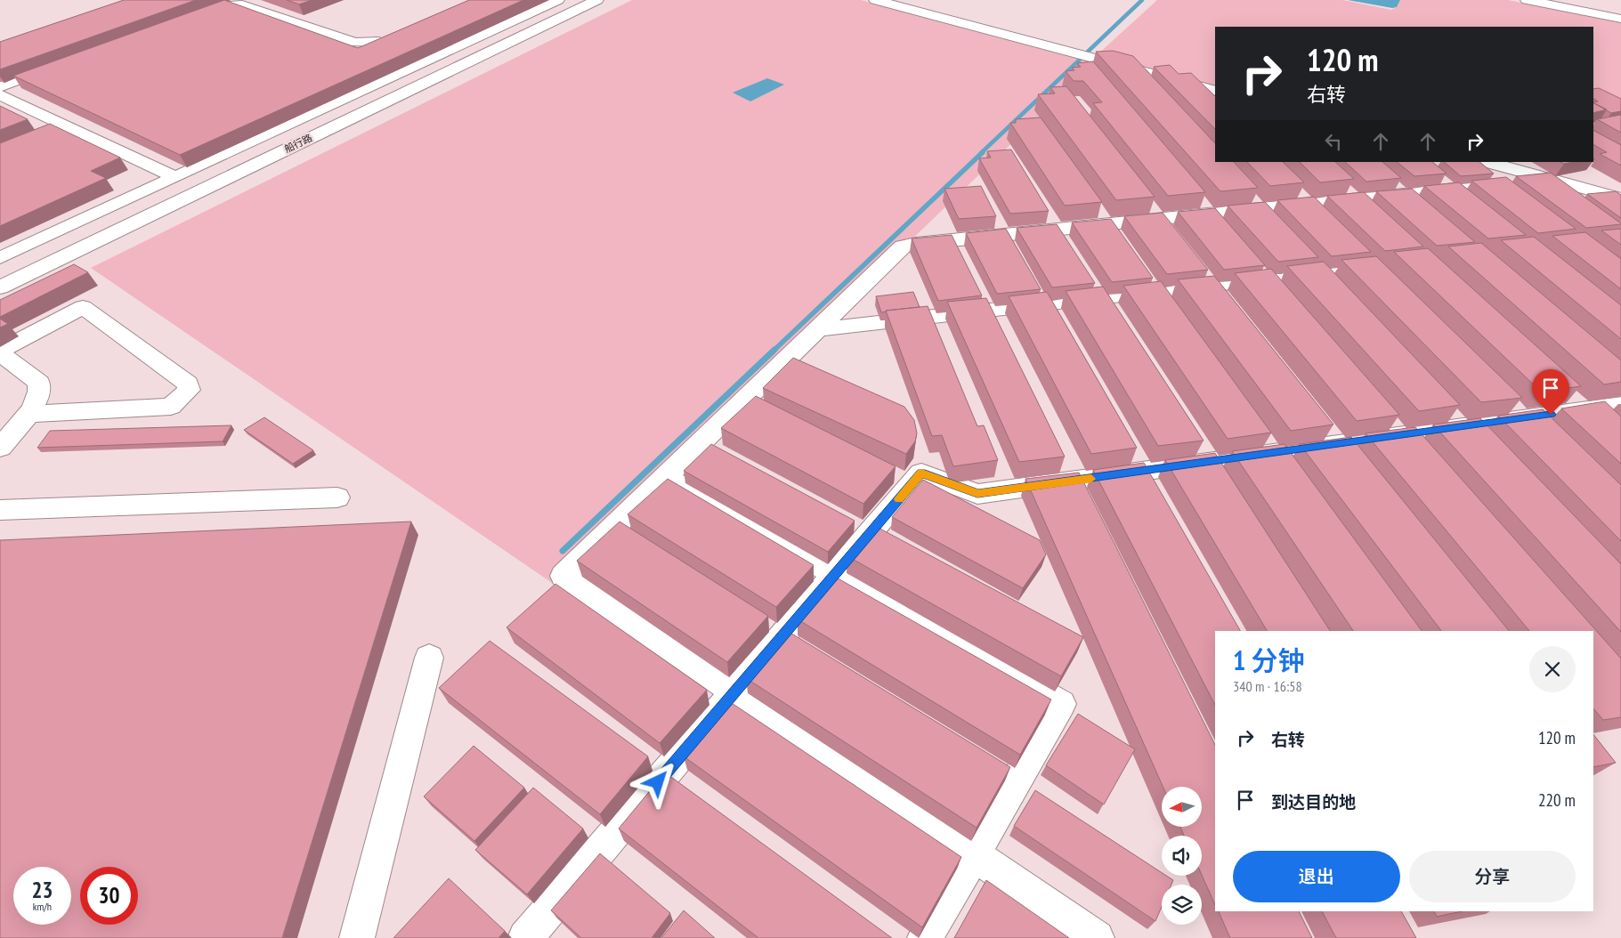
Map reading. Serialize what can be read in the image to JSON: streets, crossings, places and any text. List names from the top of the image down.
{
  "streets": {
    "street": ["船行路"]
  },
  "north": "left",
  "page": {
    "turn": ["120 m", "右转"],
    "heading": ["1 分钟", "340 m · 16:58"],
    "list": [
      {
        "name": "右转",
        "value": "120 m"
      },
      {
        "name": "到达目的地",
        "value": "220 m"
      }
    ],
    "buttons": ["退出", "分享"],
    "speed": "23 km/h",
    "limit": "30"
  }
}
